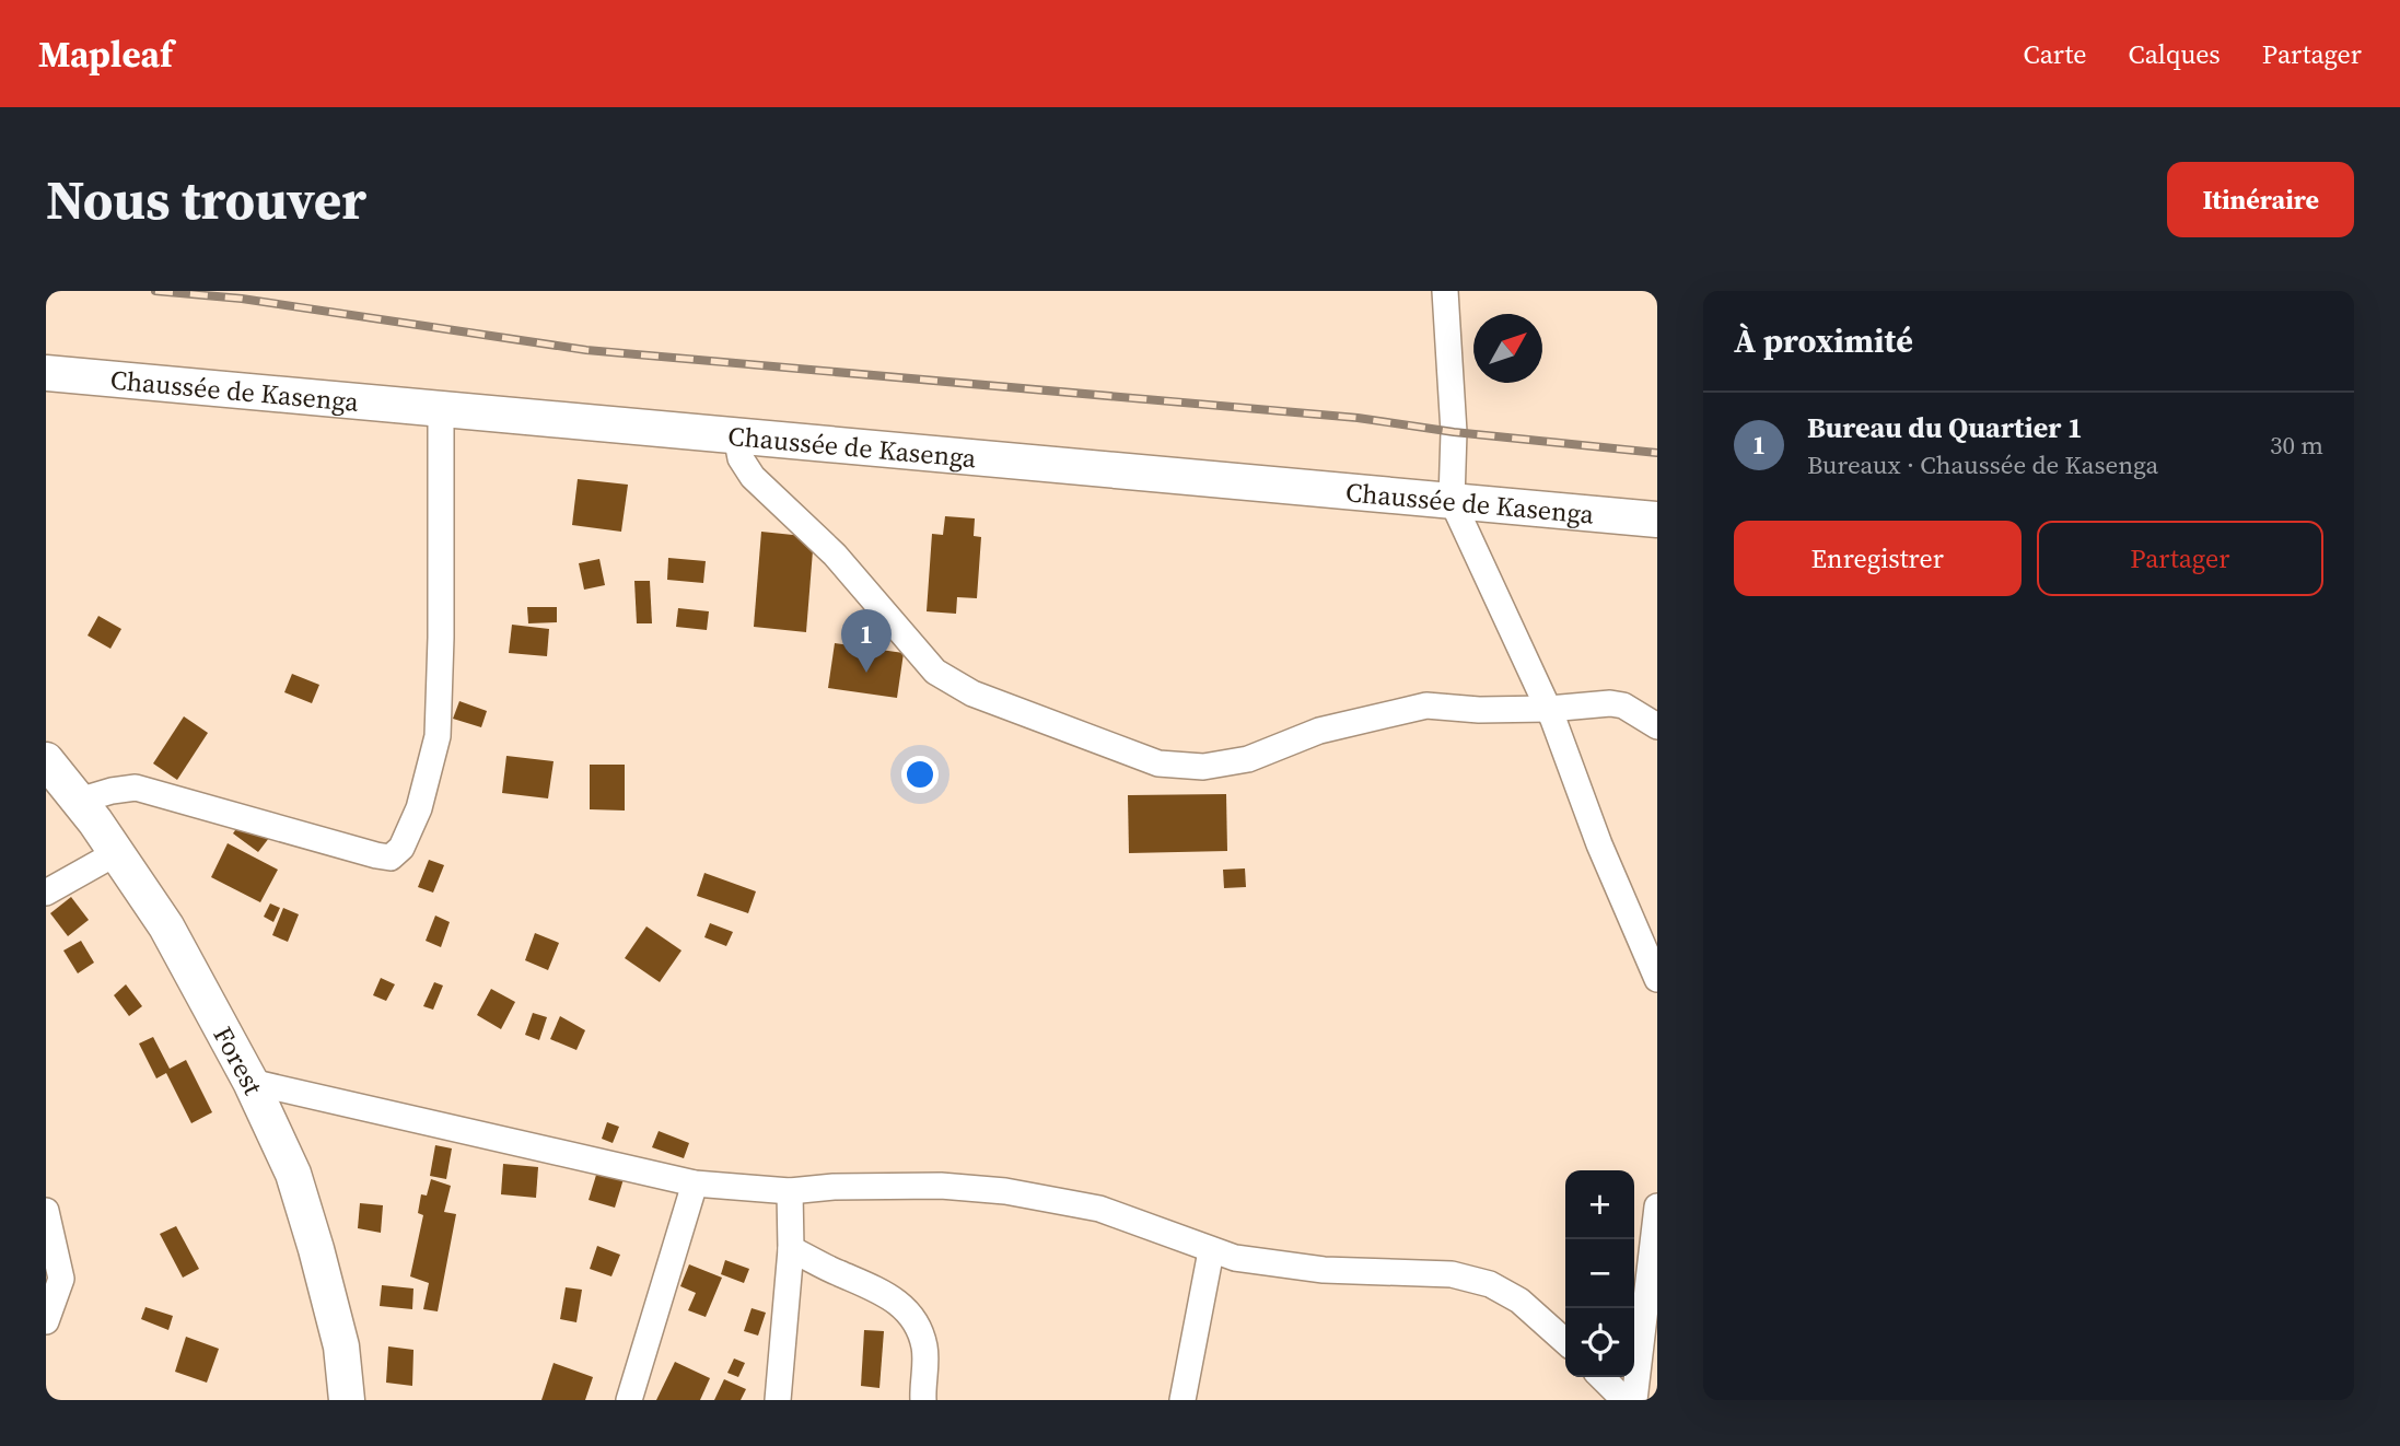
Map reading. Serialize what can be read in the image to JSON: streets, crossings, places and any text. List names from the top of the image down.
{
  "streets": {
    "main road": ["Chaussée de Kasenga", "Forest"]
  },
  "north": "top right",
  "page": {
    "header": "Mapleaf",
    "nav": ["Carte", "Calques", "Partager"],
    "buttons": [
      "Itinéraire",
      ["Enregistrer", "Partager"]
    ],
    "title": "Nous trouver",
    "heading": "À proximité",
    "list": [
      {
        "mark": "1",
        "name": "Bureau du Quartier 1",
        "note": "Bureaux · Chaussée de Kasenga",
        "value": "30 m"
      }
    ],
    "pins": "1",
    "map_buttons": ["+", "−"]
  }
}
